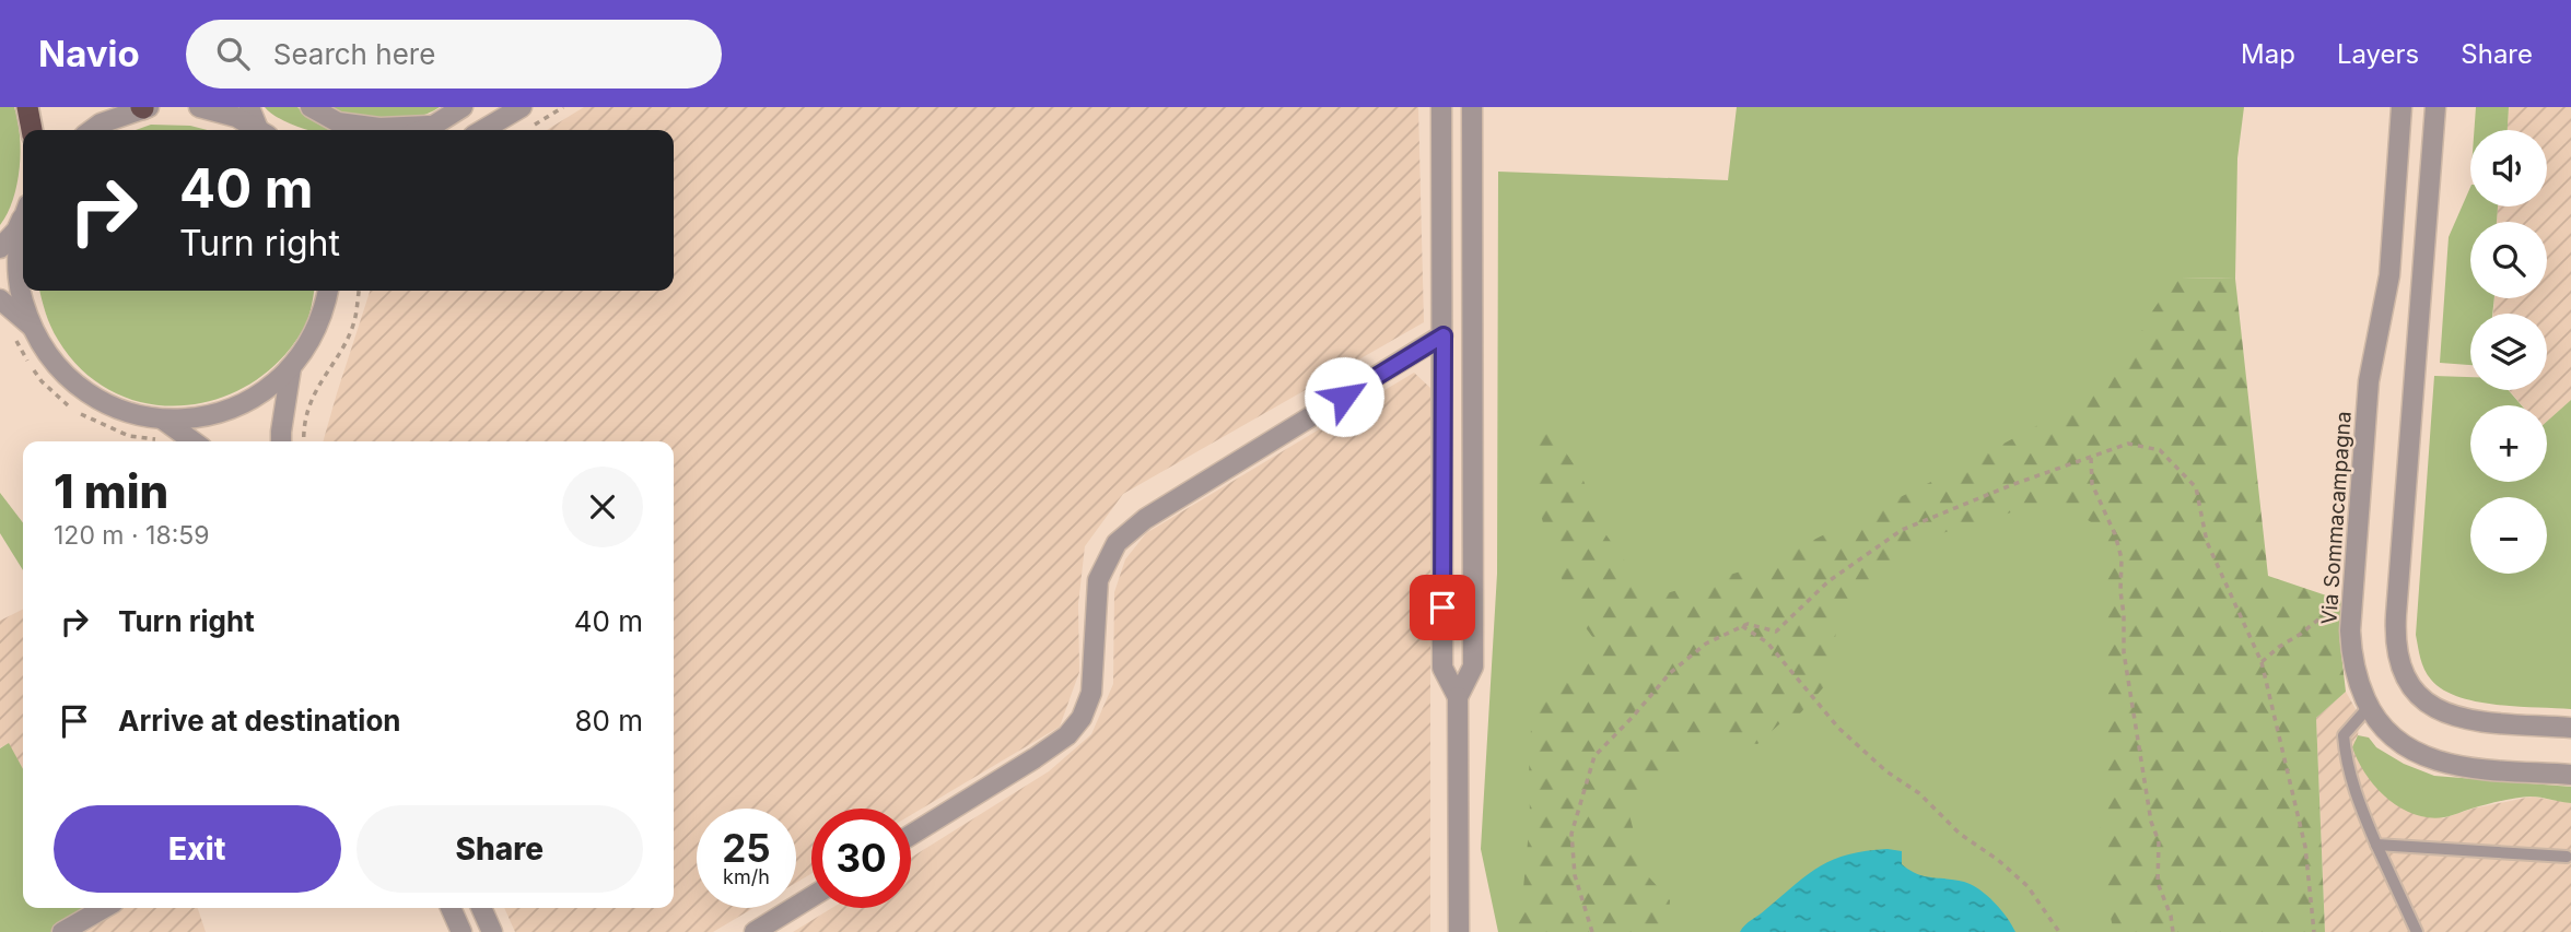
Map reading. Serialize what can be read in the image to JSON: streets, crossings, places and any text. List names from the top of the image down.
{
  "streets": {
    "street": ["Via Sommacampagna"]
  },
  "page": {
    "header": "Navio",
    "search": "Search here",
    "nav": ["Map", "Layers", "Share"],
    "map_buttons": ["+", "−"],
    "turn": ["40 m", "Turn right"],
    "heading": ["1 min", "120 m · 18:59"],
    "list": [
      {
        "name": "Turn right",
        "value": "40 m"
      },
      {
        "name": "Arrive at destination",
        "value": "80 m"
      }
    ],
    "buttons": ["Exit", "Share"],
    "speed": "25 km/h",
    "limit": "30"
  }
}
